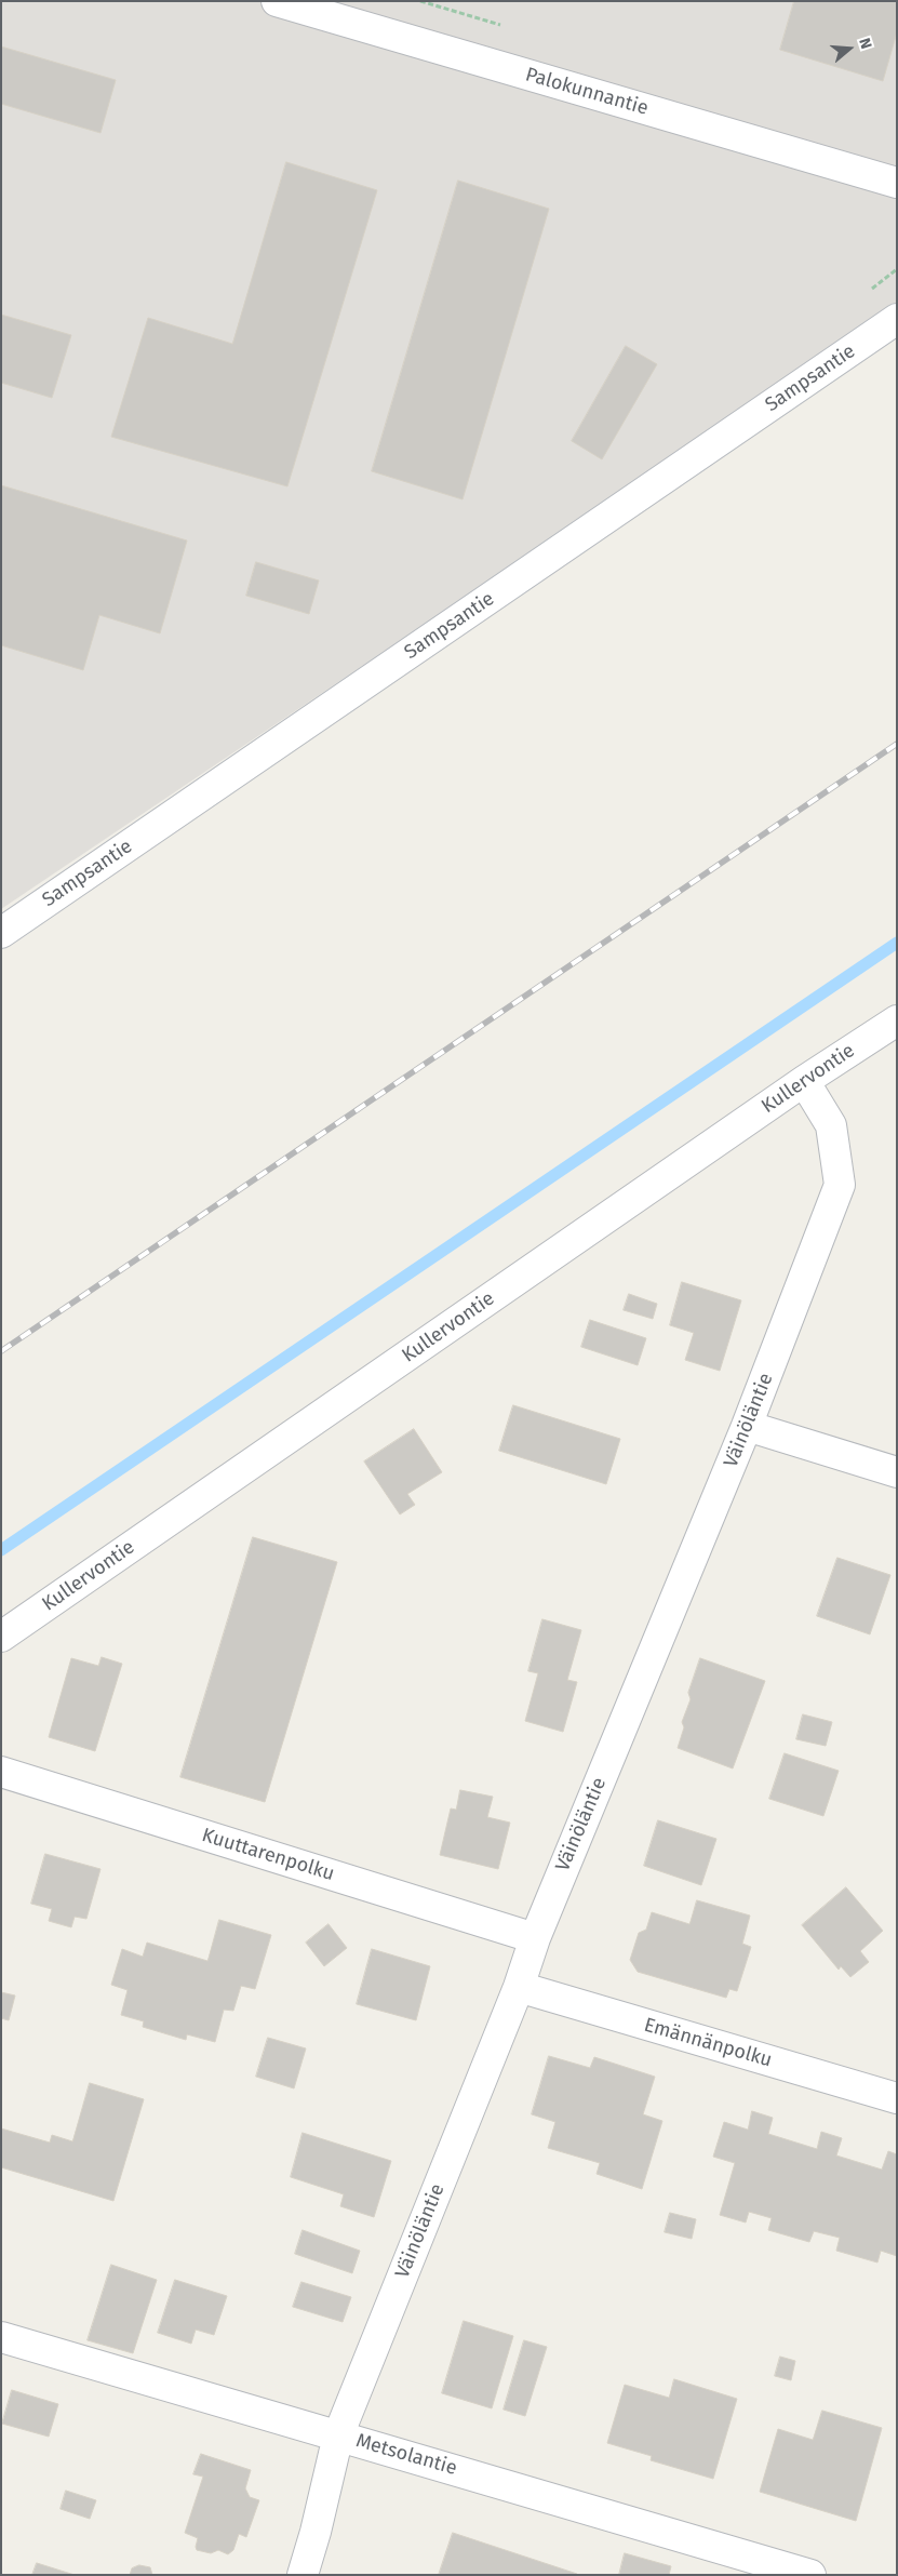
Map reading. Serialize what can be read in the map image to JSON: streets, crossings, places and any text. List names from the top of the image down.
{
  "streets": {
    "street": [
      "Palokunnantie",
      "Sampsantie",
      "Kullervontie",
      "Väinöläntie",
      "Kuuttarenpolku",
      "Emännänpolku",
      "Metsolantie"
    ]
  },
  "crossings": [
    ["Kullervontie", "Väinöläntie"],
    ["Väinöläntie", "Kuuttarenpolku"],
    ["Väinöläntie", "Emännänpolku"],
    ["Väinöläntie", "Metsolantie"]
  ],
  "north": "right"
}
